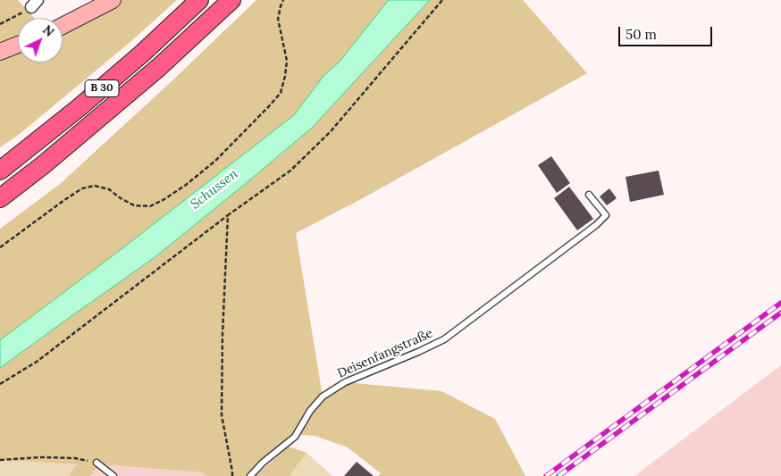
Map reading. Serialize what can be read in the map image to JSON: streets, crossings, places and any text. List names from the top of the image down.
{
  "streets": {
    "highway": ["B 30"],
    "lane": ["Deisenfangstraße"]
  },
  "water": ["Schussen"],
  "scale_bar": "50 m",
  "north": "top right"
}
